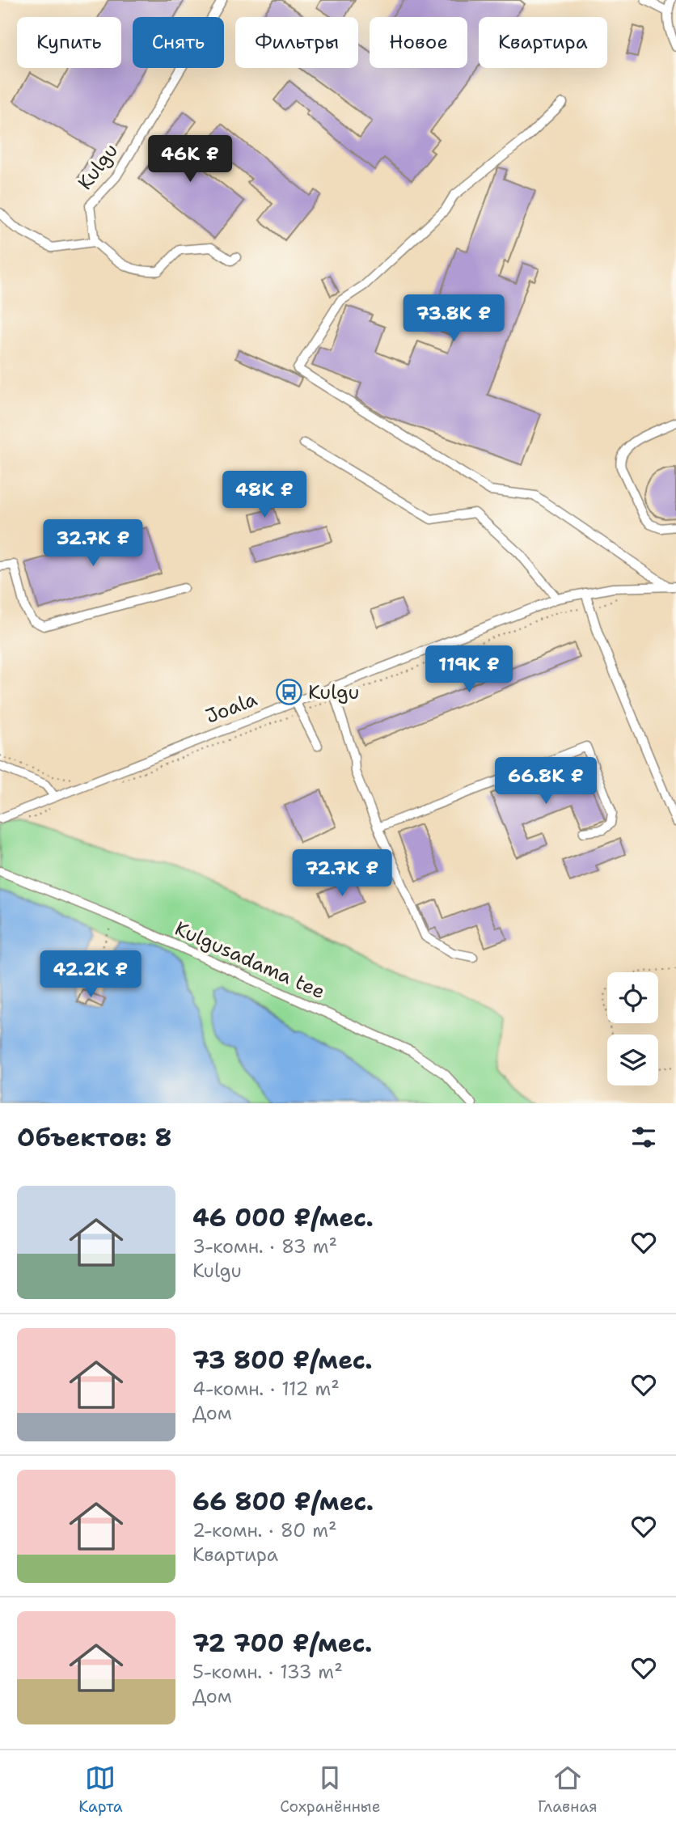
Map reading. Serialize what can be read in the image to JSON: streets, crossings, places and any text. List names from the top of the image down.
{
  "streets": {
    "street": ["Kulgu", "Joala", "Kulgusadama tee"]
  },
  "places": {
    "bus stop": ["Kulgu"]
  },
  "page": {
    "chip": [
      "Купить",
      "Снять",
      "Фильтры",
      "Новое",
      "Квартира"
    ],
    "price": [
      "46K ₽",
      "73.8K ₽",
      "48K ₽",
      "32.7K ₽",
      "119K ₽",
      "66.8K ₽",
      "72.7K ₽",
      "42.2K ₽"
    ],
    "heading": "Объектов: 8",
    "list": [
      {
        "name": "46 000 ₽/мес.",
        "note": "3-комн. · 83 m² · Kulgu"
      },
      {
        "name": "73 800 ₽/мес.",
        "note": "4-комн. · 112 m² · Дом"
      },
      {
        "name": "66 800 ₽/мес.",
        "note": "2-комн. · 80 m² · Квартира"
      },
      {
        "name": "72 700 ₽/мес.",
        "note": "5-комн. · 133 m² · Дом"
      }
    ],
    "tabs": ["Карта", "Сохранённые", "Главная"]
  }
}
